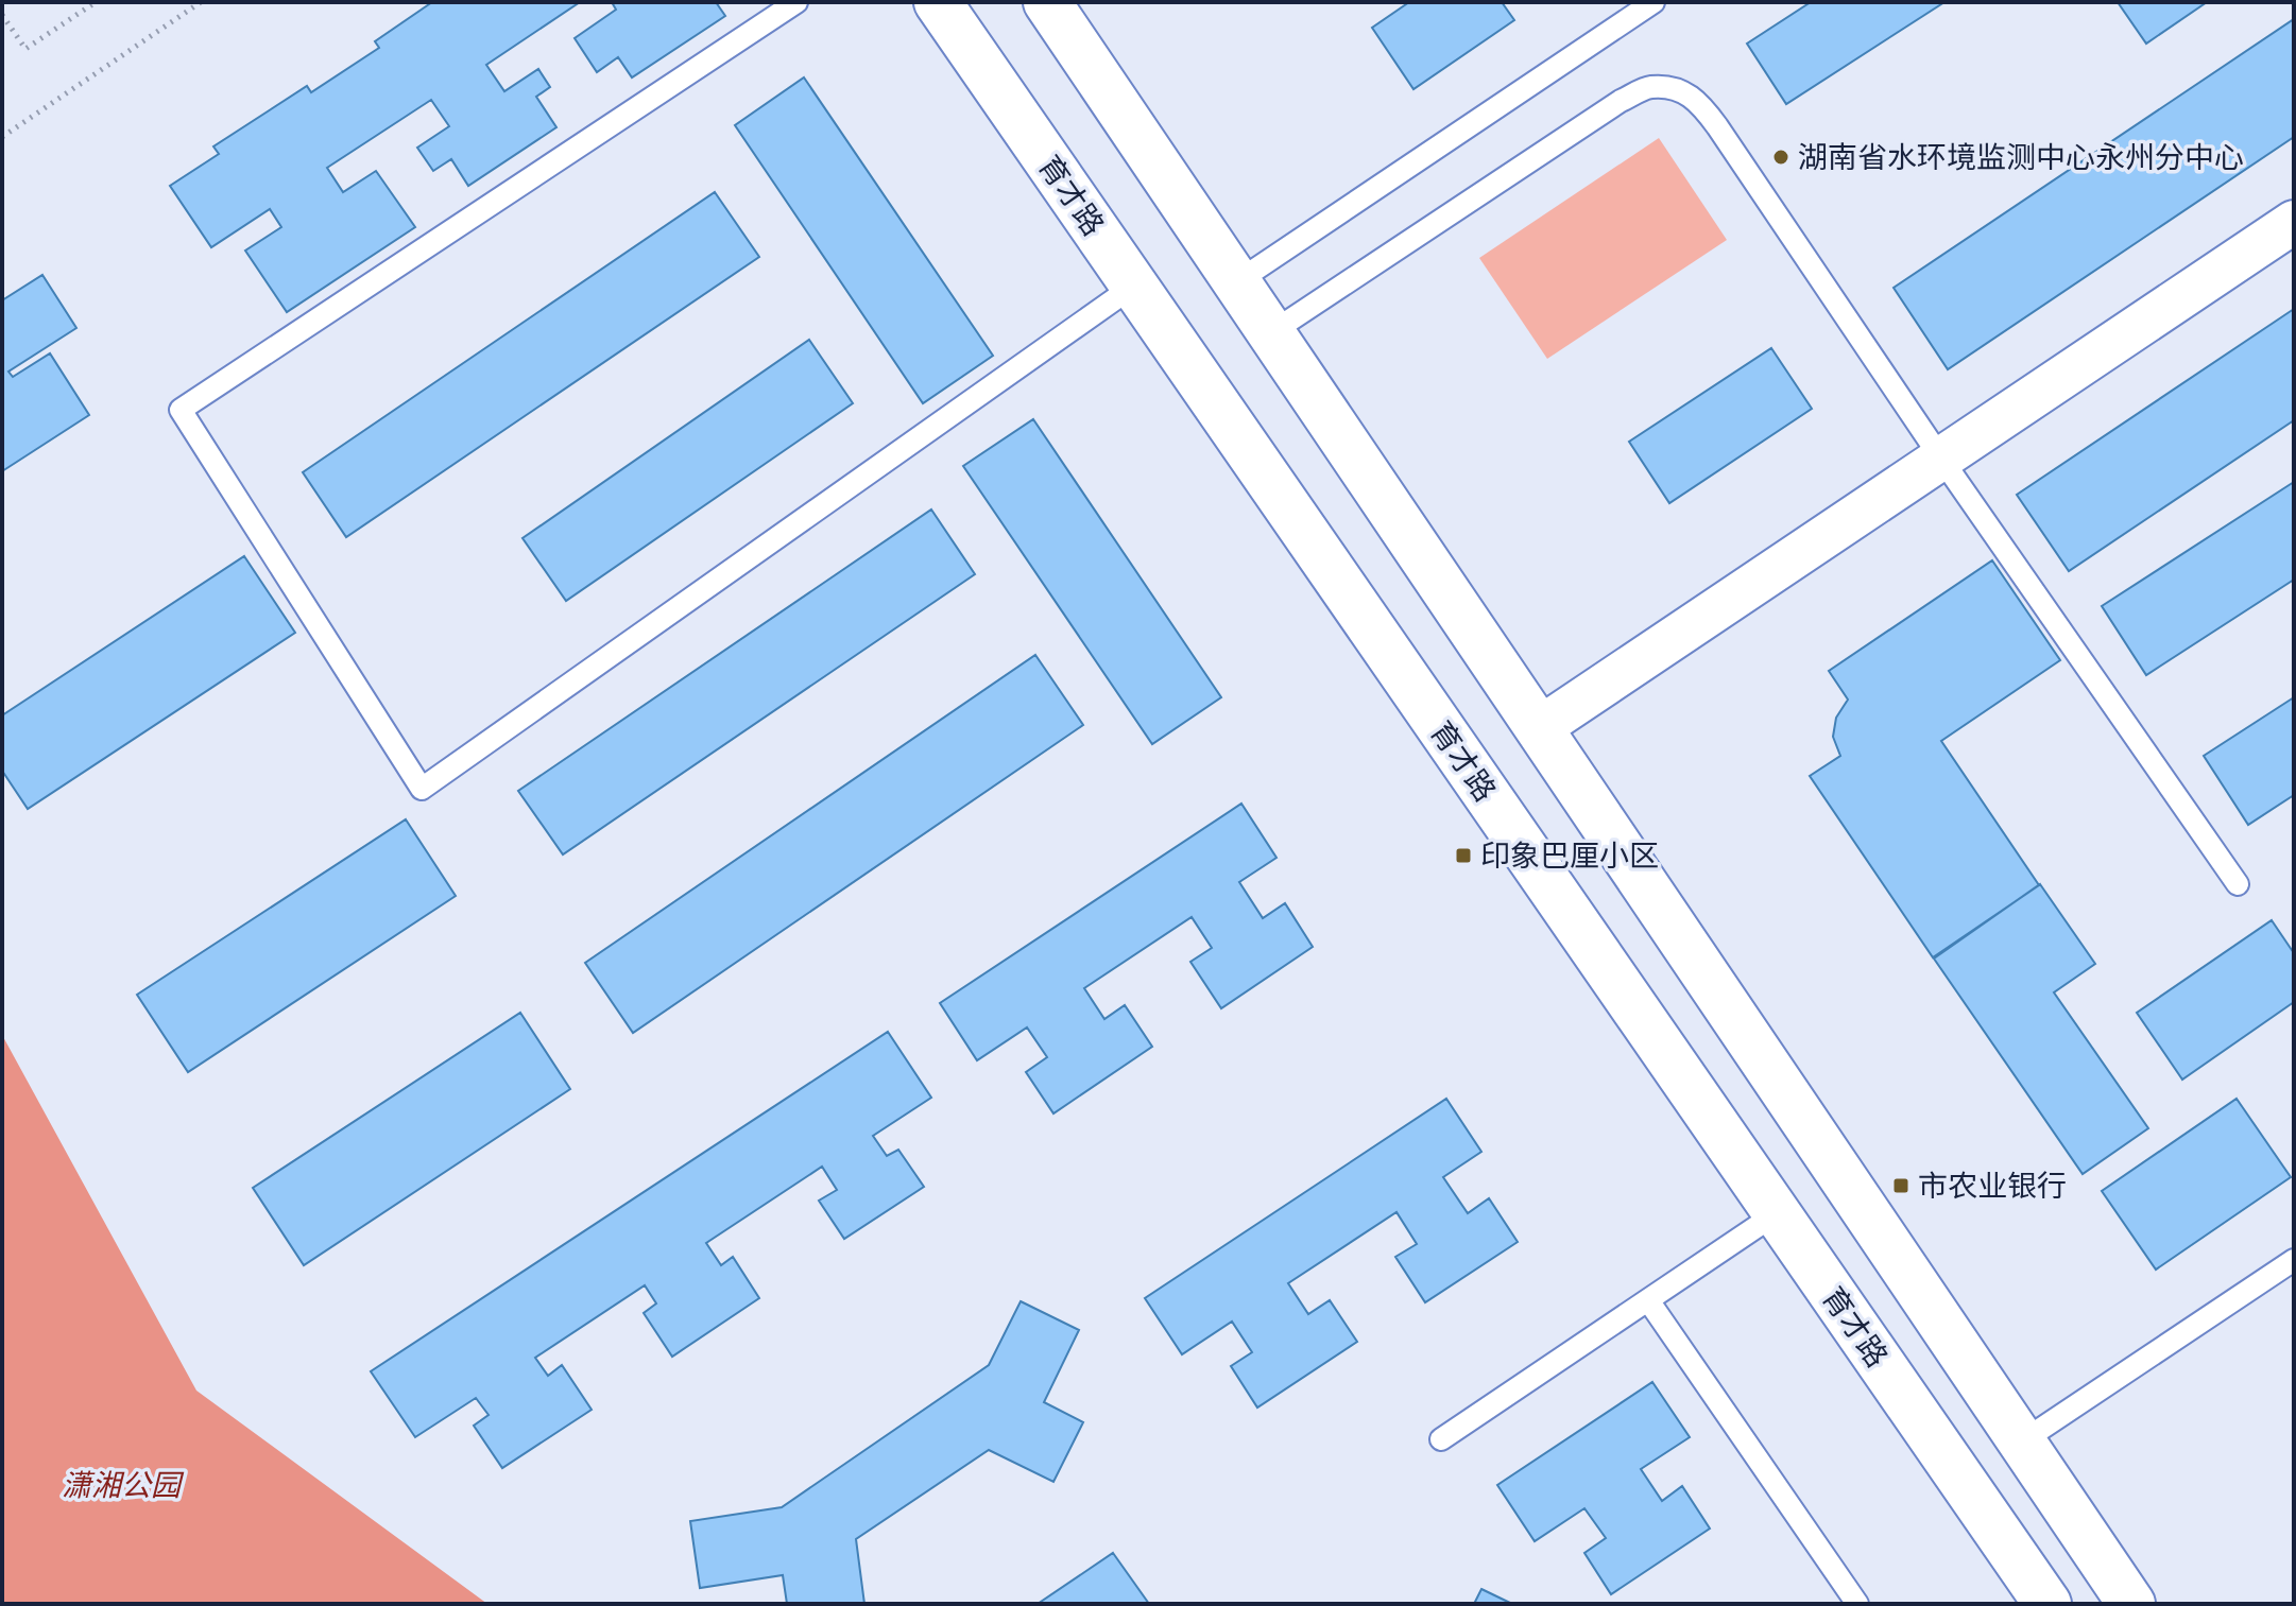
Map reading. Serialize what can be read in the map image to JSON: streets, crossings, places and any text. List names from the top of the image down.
{
  "streets": {
    "main road": ["育才路"]
  },
  "parks": ["潇湘公园"],
  "places": {
    "other": ["湖南省水环境监测中心永州分中心"],
    "transit": ["印象巴厘小区", "市农业银行"]
  }
}
